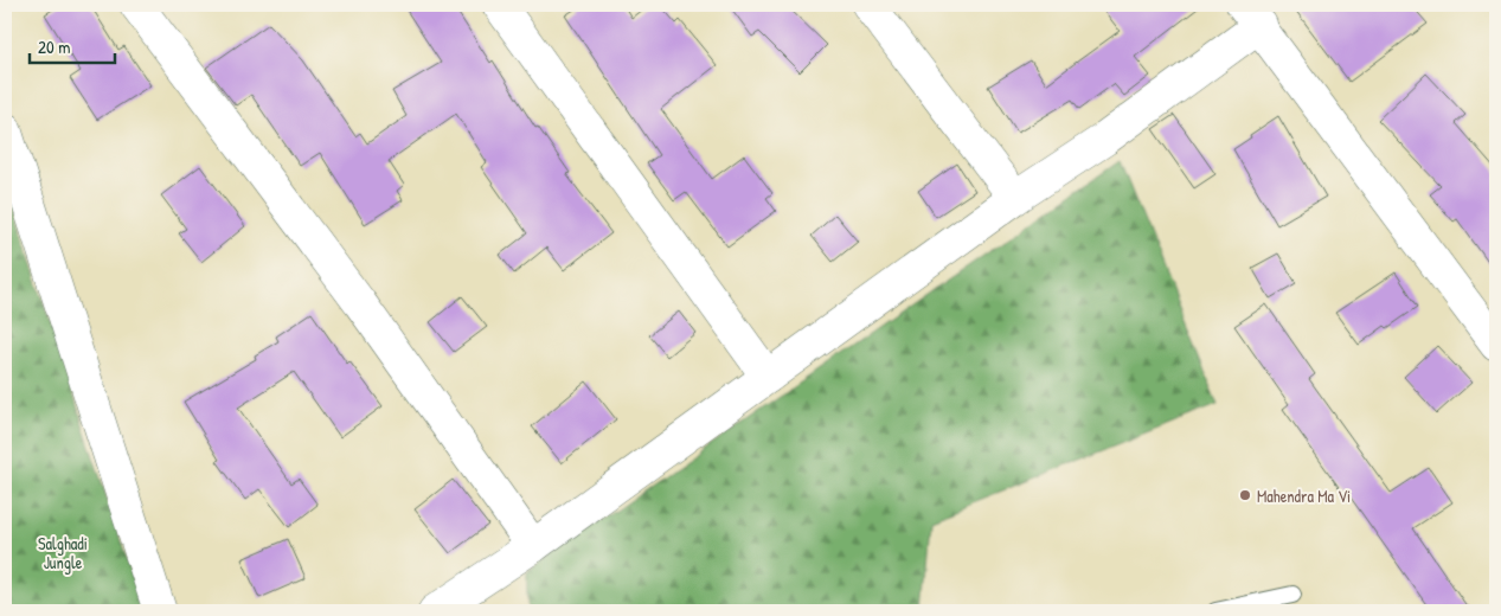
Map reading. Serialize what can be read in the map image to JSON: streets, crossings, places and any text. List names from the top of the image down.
{
  "parks": ["Salghadi Jungle"],
  "places": ["Mahendra Ma Vi"],
  "scale_bar": "20 m"
}
